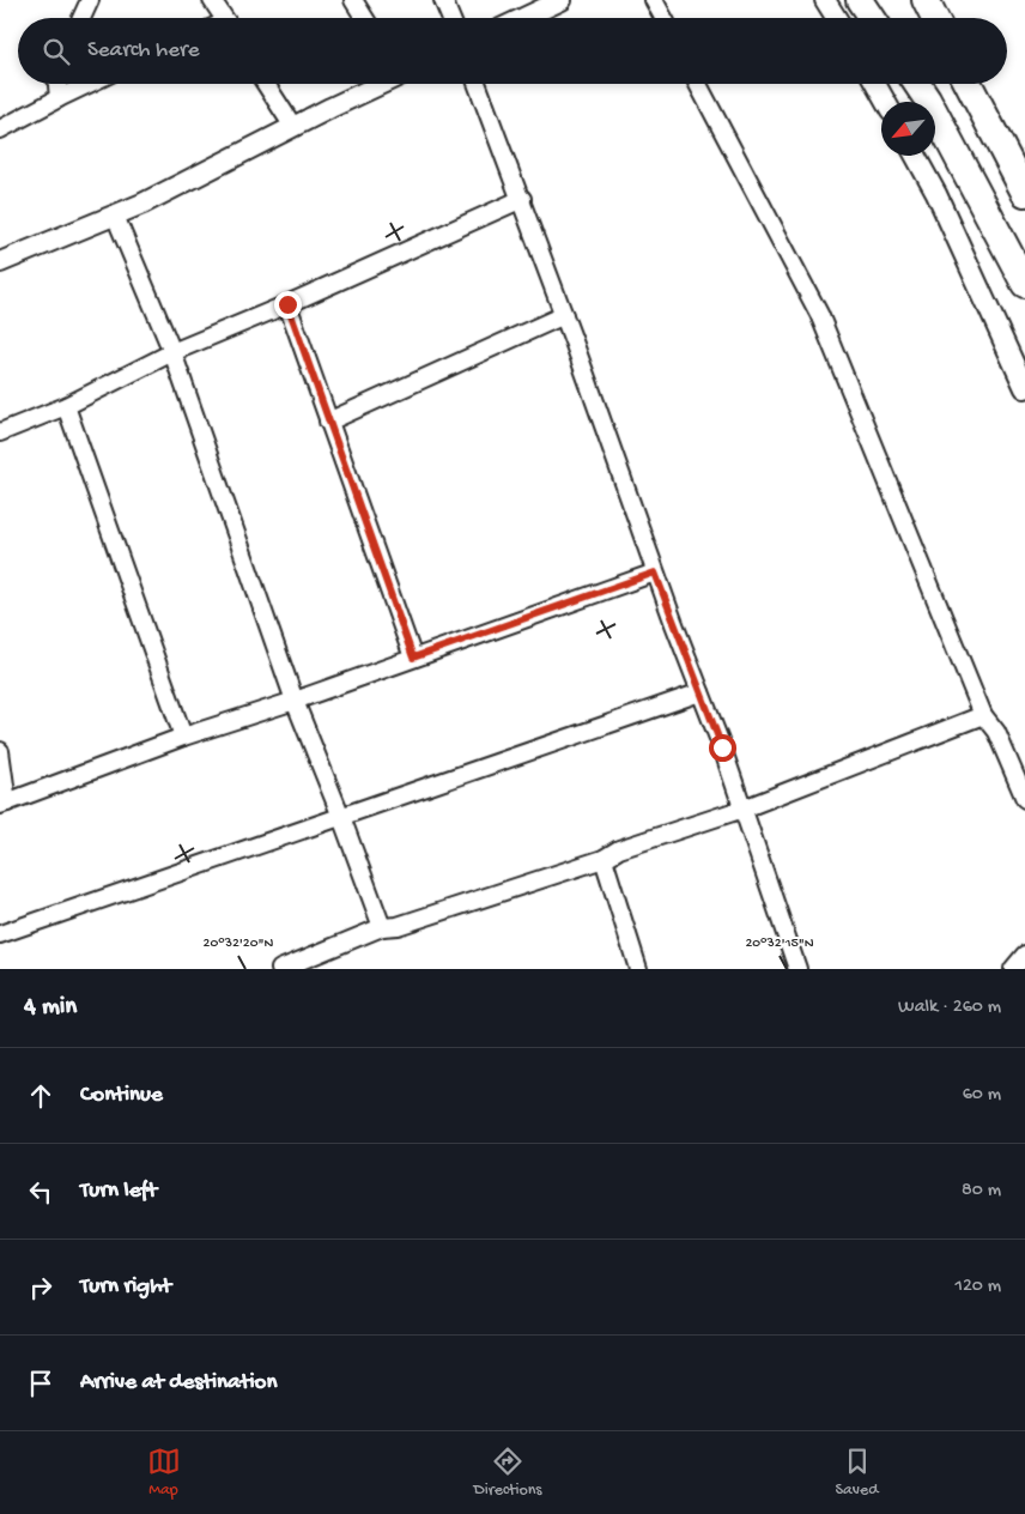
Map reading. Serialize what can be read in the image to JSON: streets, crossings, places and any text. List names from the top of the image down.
{
  "north": "bottom left",
  "page": {
    "search": "Search here",
    "heading": ["4 min", "Walk · 260 m"],
    "list": [
      ["Continue", "60 m"],
      ["Turn left", "80 m"],
      ["Turn right", "120 m"],
      "Arrive at destination"
    ],
    "nav": ["Map", "Directions", "Saved"]
  },
  "coordinates": ["20°32'20\"N", "20°32'15\"N"]
}
